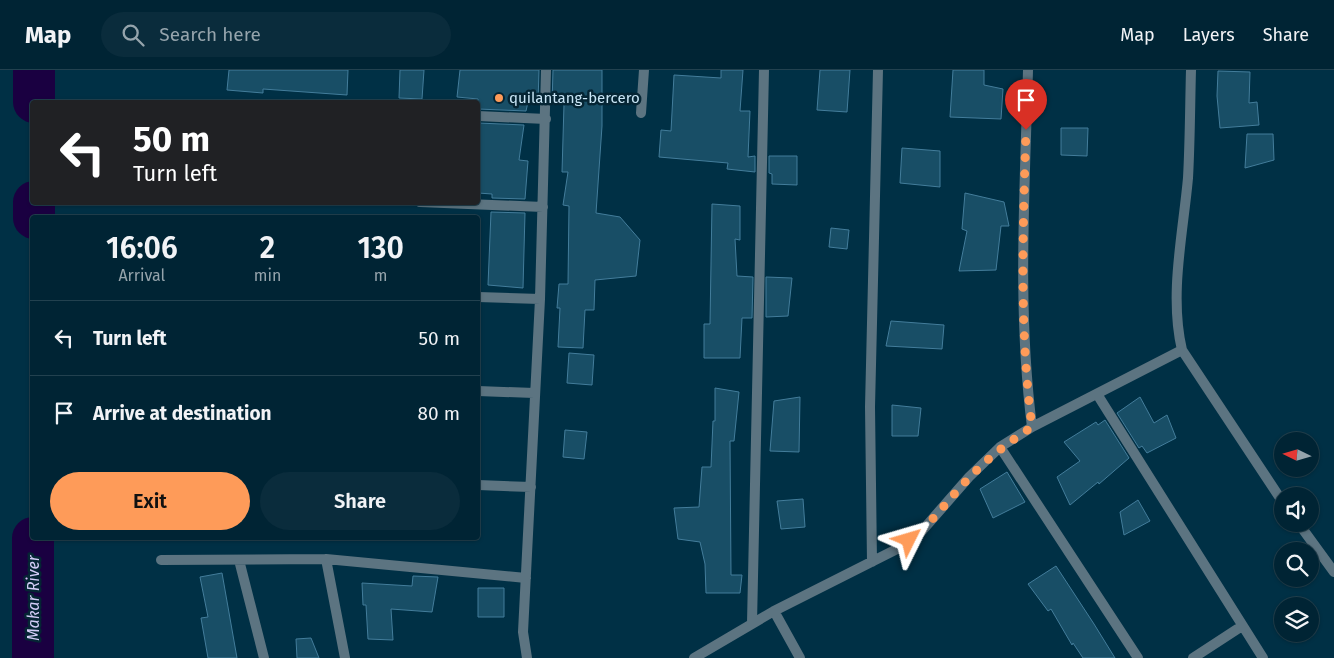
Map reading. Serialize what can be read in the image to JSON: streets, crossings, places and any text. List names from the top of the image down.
{
  "water": ["Makar River"],
  "places": ["quilantang-bercero"],
  "north": "left",
  "page": {
    "header": "Map",
    "search": "Search here",
    "nav": ["Map", "Layers", "Share"],
    "turn": ["50 m", "Turn left"],
    "eta": [
      "16:06",
      "Arrival",
      "2",
      "min",
      "130",
      "m"
    ],
    "list": [
      {
        "name": "Turn left",
        "value": "50 m"
      },
      {
        "name": "Arrive at destination",
        "value": "80 m"
      }
    ],
    "buttons": ["Exit", "Share"]
  }
}
